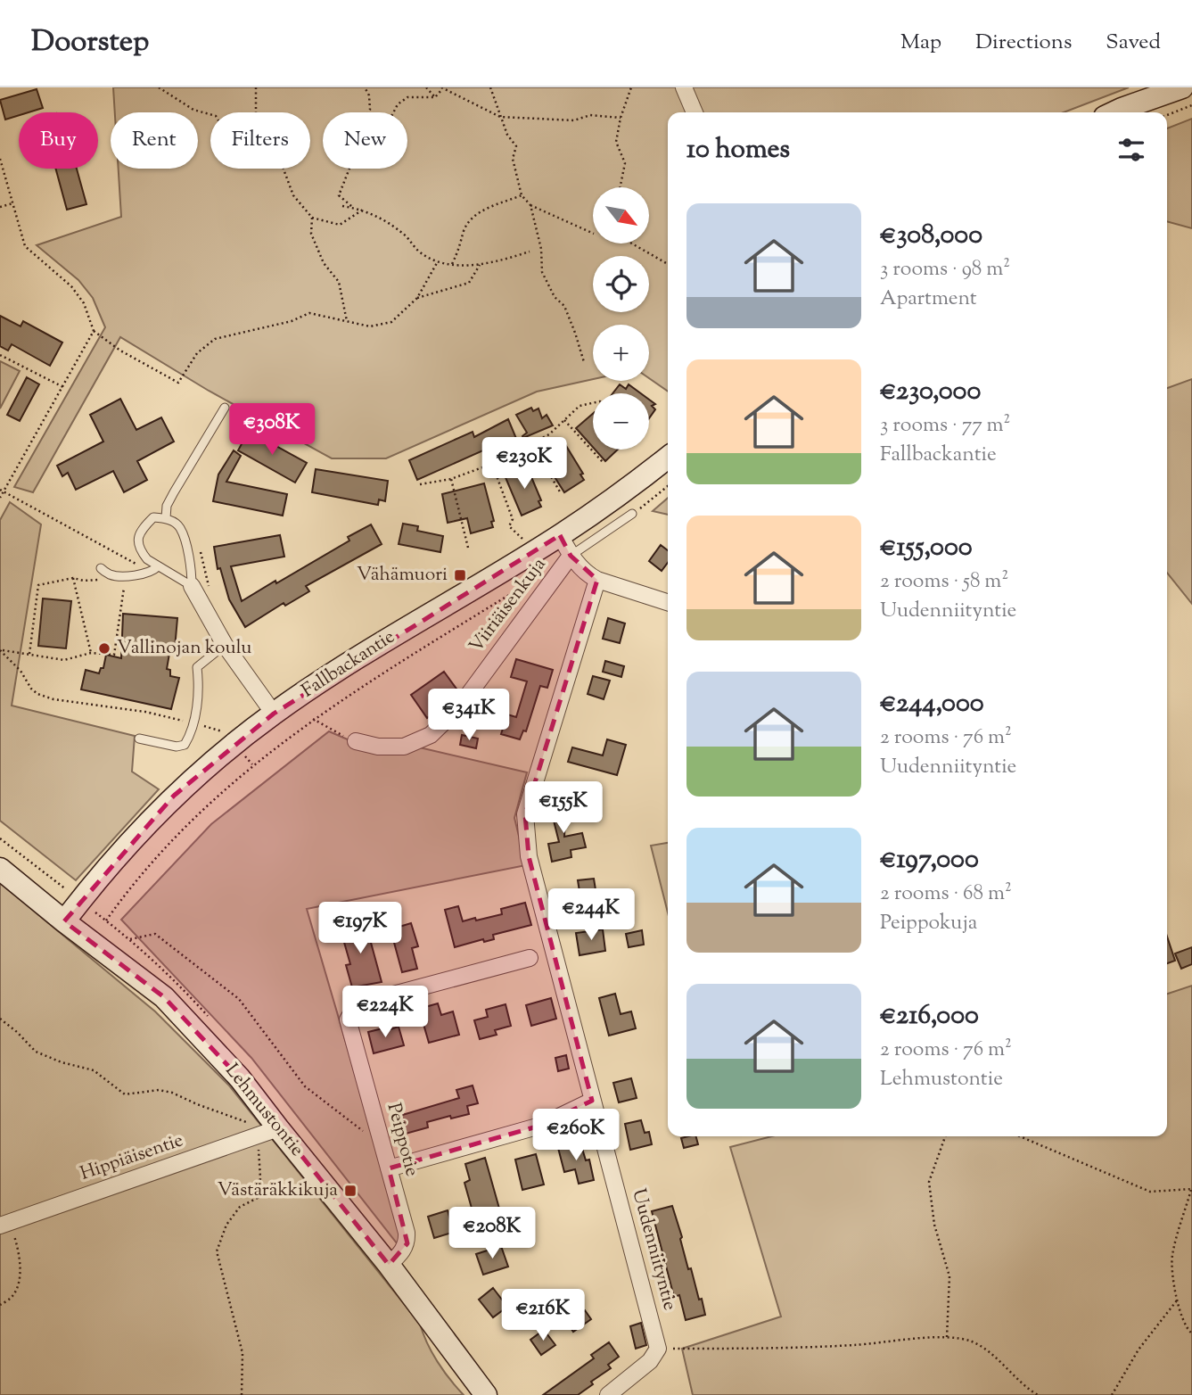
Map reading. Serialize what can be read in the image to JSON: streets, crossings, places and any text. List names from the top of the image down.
{
  "streets": {
    "street": [
      "Viiriäisenkuja",
      "Fallbackantie",
      "Lehmustontie",
      "Peippotie",
      "Hippiäisentie",
      "Uudenniityntie"
    ]
  },
  "crossings": [
    ["Fallbackantie", "Lehmustontie"],
    ["Lehmustontie", "Peippotie"],
    ["Lehmustontie", "Hippiäisentie"]
  ],
  "places": {
    "transit": ["Vähämuori", "Västäräkkikuja"],
    "other": ["Vallinojan koulu"]
  },
  "north": "bottom right",
  "page": {
    "header": "Doorstep",
    "nav": ["Map", "Directions", "Saved"],
    "chip": [
      "Buy",
      "Rent",
      "Filters",
      "New"
    ],
    "heading": "10 homes",
    "map_buttons": ["+", "−"],
    "list": [
      {
        "name": "€308,000",
        "note": "3 rooms · 98 m² · Apartment"
      },
      {
        "name": "€230,000",
        "note": "3 rooms · 77 m² · Fallbackantie"
      },
      {
        "name": "€155,000",
        "note": "2 rooms · 58 m² · Uudenniityntie"
      },
      {
        "name": "€244,000",
        "note": "2 rooms · 76 m² · Uudenniityntie"
      },
      {
        "name": "€197,000",
        "note": "2 rooms · 68 m² · Peippokuja"
      },
      {
        "name": "€216,000",
        "note": "2 rooms · 76 m² · Lehmustontie"
      }
    ],
    "price": [
      "€308K",
      "€230K",
      "€341K",
      "€155K",
      "€244K",
      "€197K",
      "€224K",
      "€260K",
      "€208K",
      "€216K"
    ]
  }
}
